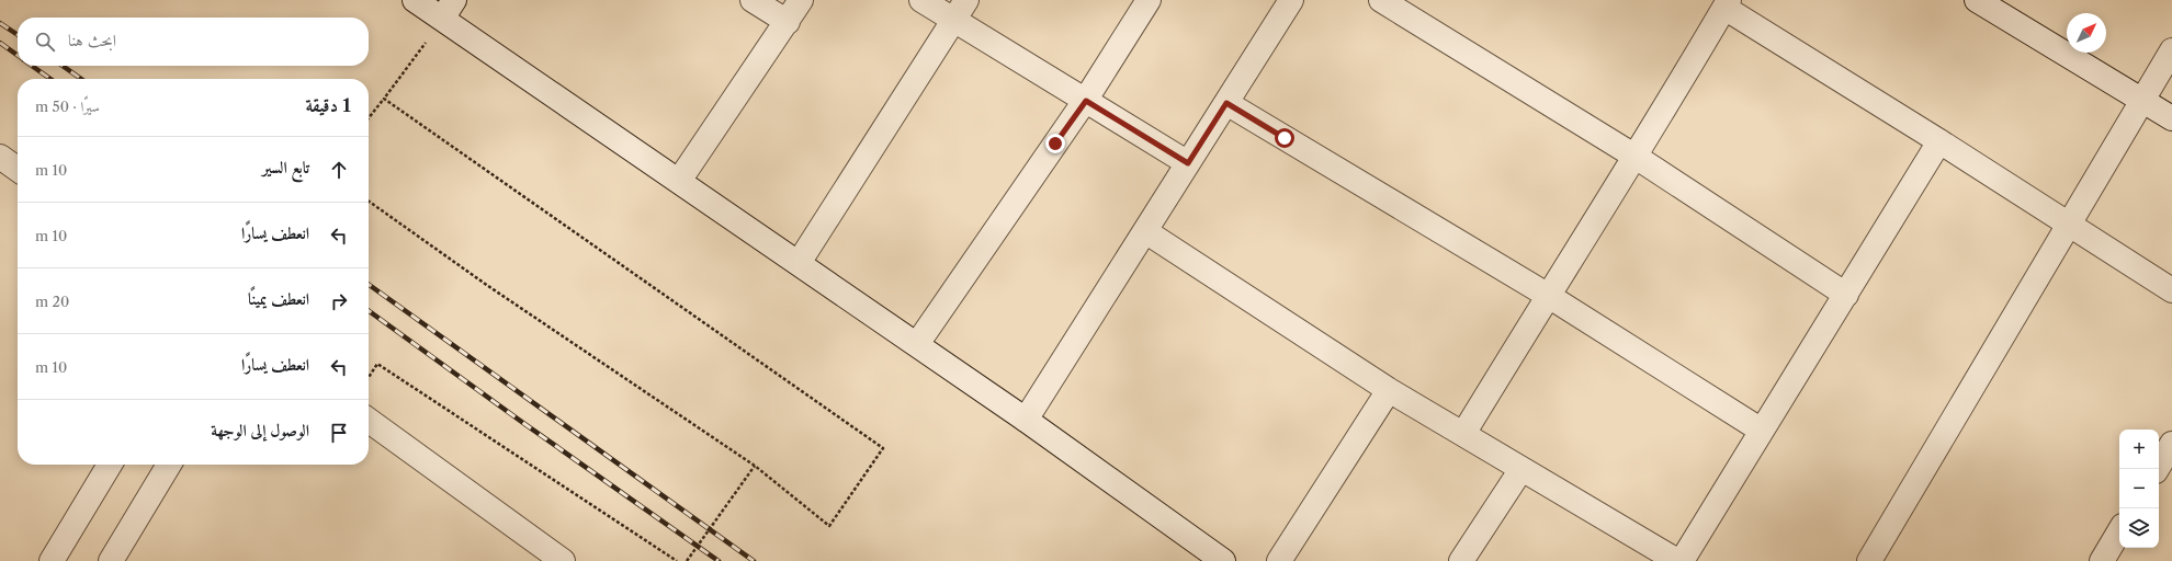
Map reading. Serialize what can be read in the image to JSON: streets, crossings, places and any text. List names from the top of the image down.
{
  "north": "top right",
  "page": {
    "search": "ابحث هنا",
    "heading": ["1 دقيقة", "سيرًا · 50 m"],
    "list": [
      ["تابع السير", "10 m"],
      ["انعطف يسارًا", "10 m"],
      ["انعطف يمينًا", "20 m"],
      ["انعطف يسارًا", "10 m"],
      "الوصول إلى الوجهة"
    ],
    "map_buttons": ["+", "−"]
  }
}
